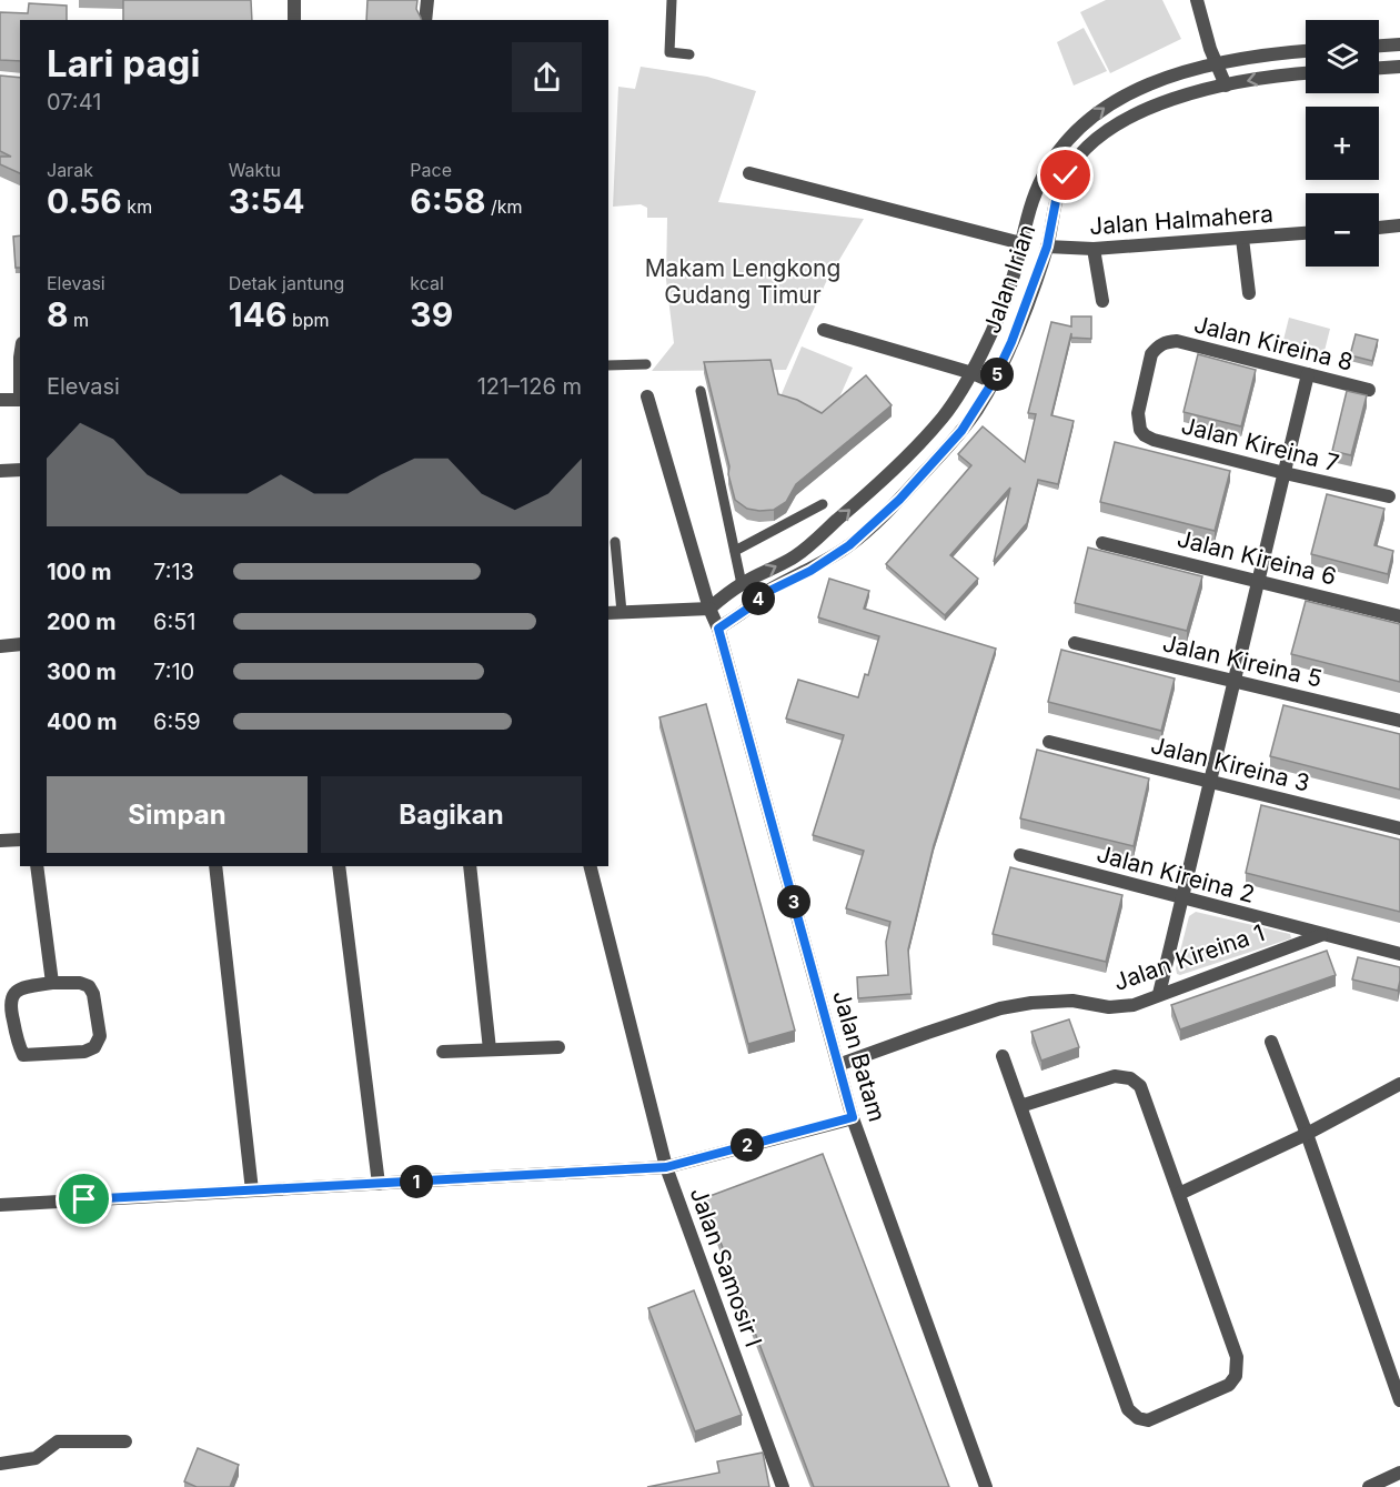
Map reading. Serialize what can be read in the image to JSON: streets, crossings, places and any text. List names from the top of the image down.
{
  "streets": {
    "street": [
      "Jalan Halmahera",
      "Jalan Irian",
      "Jalan Kireina 8",
      "Jalan Kireina 7",
      "Jalan Kireina 6",
      "Jalan Kireina 5",
      "Jalan Kireina 3",
      "Jalan Kireina 2",
      "Jalan Kireina 1",
      "Jalan Batam",
      "Jalan Samosir I"
    ]
  },
  "crossings": [
    ["Jalan Halmahera", "Jalan Irian"],
    ["Jalan Irian", "Jalan Batam"],
    ["Jalan Kireina 8", "Jalan Kireina 7"],
    ["Jalan Kireina 2", "Jalan Kireina 1"],
    ["Jalan Kireina 1", "Jalan Batam"]
  ],
  "parks": ["Makam Lengkong Gudang Timur"],
  "page": {
    "map_buttons": ["+", "−"],
    "heading": ["Lari pagi", "07:41"],
    "stats": [
      ["Jarak", "0.56 km"],
      ["Waktu", "3:54"],
      ["Pace", "6:58 /km"],
      ["Elevasi", "8 m"],
      ["Detak jantung", "146 bpm"],
      ["kcal", "39"]
    ],
    "pins": [
      "5",
      "4",
      "3",
      "2",
      "1"
    ],
    "chart": ["Elevasi", "121–126 m"],
    "list": [
      {
        "name": "100 m",
        "note": "7:13"
      },
      {
        "name": "200 m",
        "note": "6:51"
      },
      {
        "name": "300 m",
        "note": "7:10"
      },
      {
        "name": "400 m",
        "note": "6:59"
      }
    ],
    "buttons": ["Simpan", "Bagikan"]
  }
}
